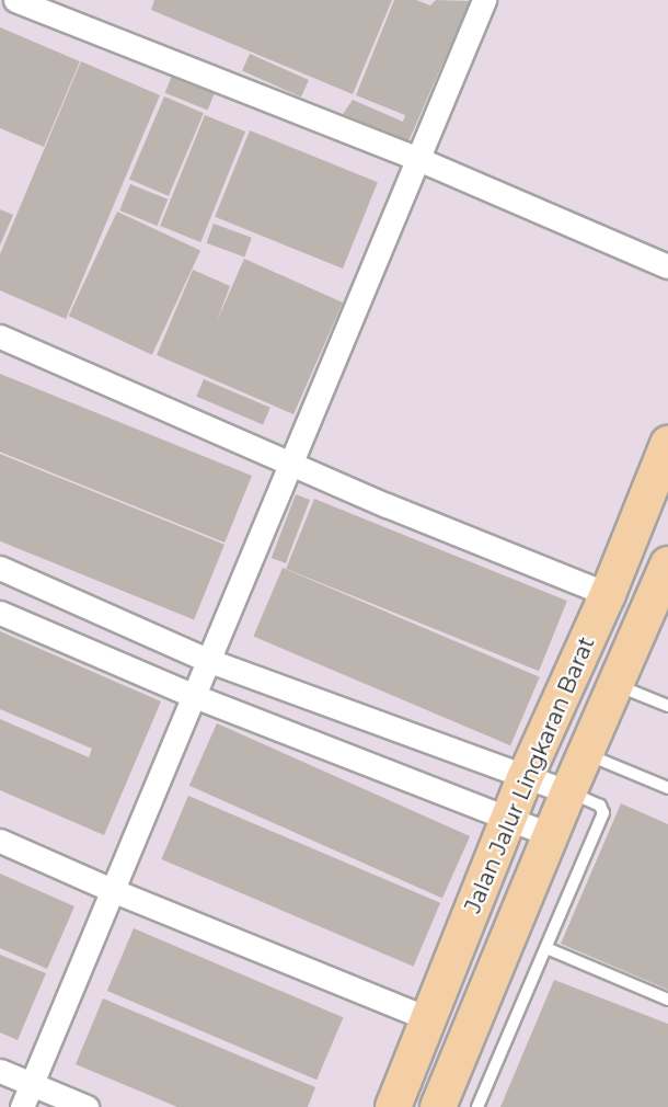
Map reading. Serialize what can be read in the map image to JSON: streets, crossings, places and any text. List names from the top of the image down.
{
  "streets": {
    "main road": ["Jalan Jalur Lingkaran Barat"]
  }
}
